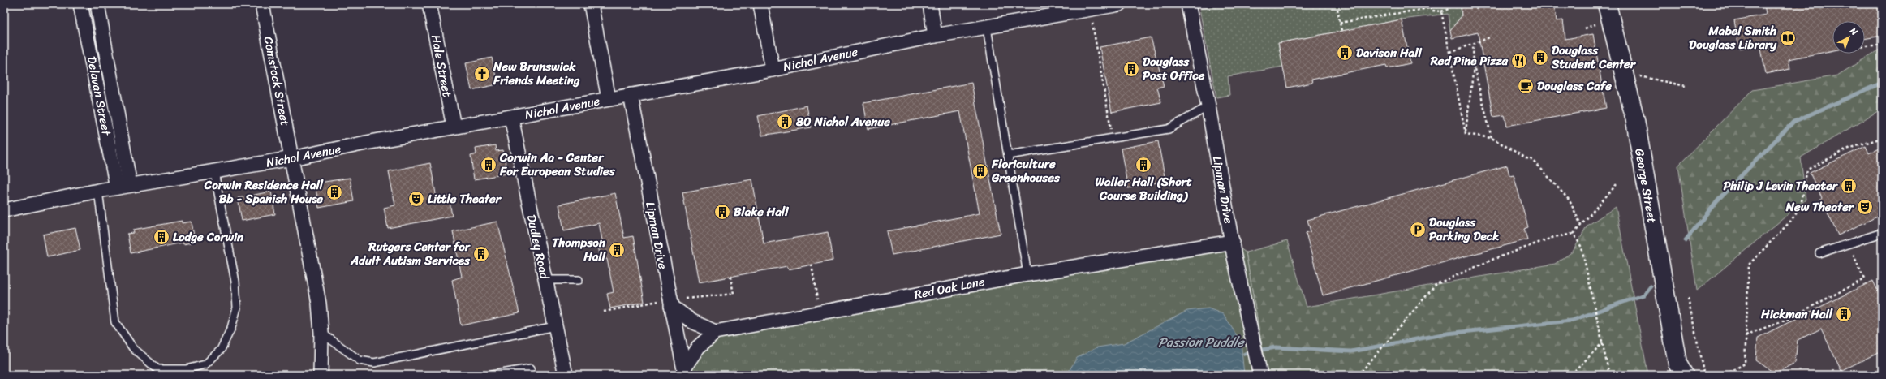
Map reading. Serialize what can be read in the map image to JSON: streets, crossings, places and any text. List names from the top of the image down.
{
  "streets": {
    "street": [
      "Nichol Avenue",
      "Hale Street",
      "Comstock Street",
      "Delavan Street",
      "George Street",
      "Lipman Drive",
      "Dudley Road",
      "Red Oak Lane"
    ]
  },
  "crossings": [
    ["Nichol Avenue", "Hale Street"],
    ["Nichol Avenue", "Comstock Street"],
    ["Nichol Avenue", "Delavan Street"],
    ["Nichol Avenue", "Lipman Drive"],
    ["Nichol Avenue", "Dudley Road"],
    ["Lipman Drive", "Red Oak Lane"]
  ],
  "water": ["Passion Puddle"],
  "places": {
    "library": ["Mabel Smith Douglass Library"],
    "building": [
      "Davison Hall",
      "Douglass Student Center",
      "Douglass Post Office",
      "80 Nichol Avenue",
      "Corwin Aa - Center For European Studies",
      "Waller Hall (Short Course Building)",
      "Floriculture Greenhouses",
      "Philip J Levin Theater",
      "Corwin Residence Hall Bb - Spanish House",
      "Blake Hall",
      "Lodge Corwin",
      "Thompson Hall",
      "Rutgers Center for Adult Autism Services",
      "Hickman Hall"
    ],
    "restaurant": ["Red Pine Pizza"],
    "church": ["New Brunswick Friends Meeting"],
    "cafe": ["Douglass Cafe"],
    "theatre": ["Little Theater", "New Theater"],
    "parking": ["Douglass Parking Deck"]
  },
  "north": "top right"
}
